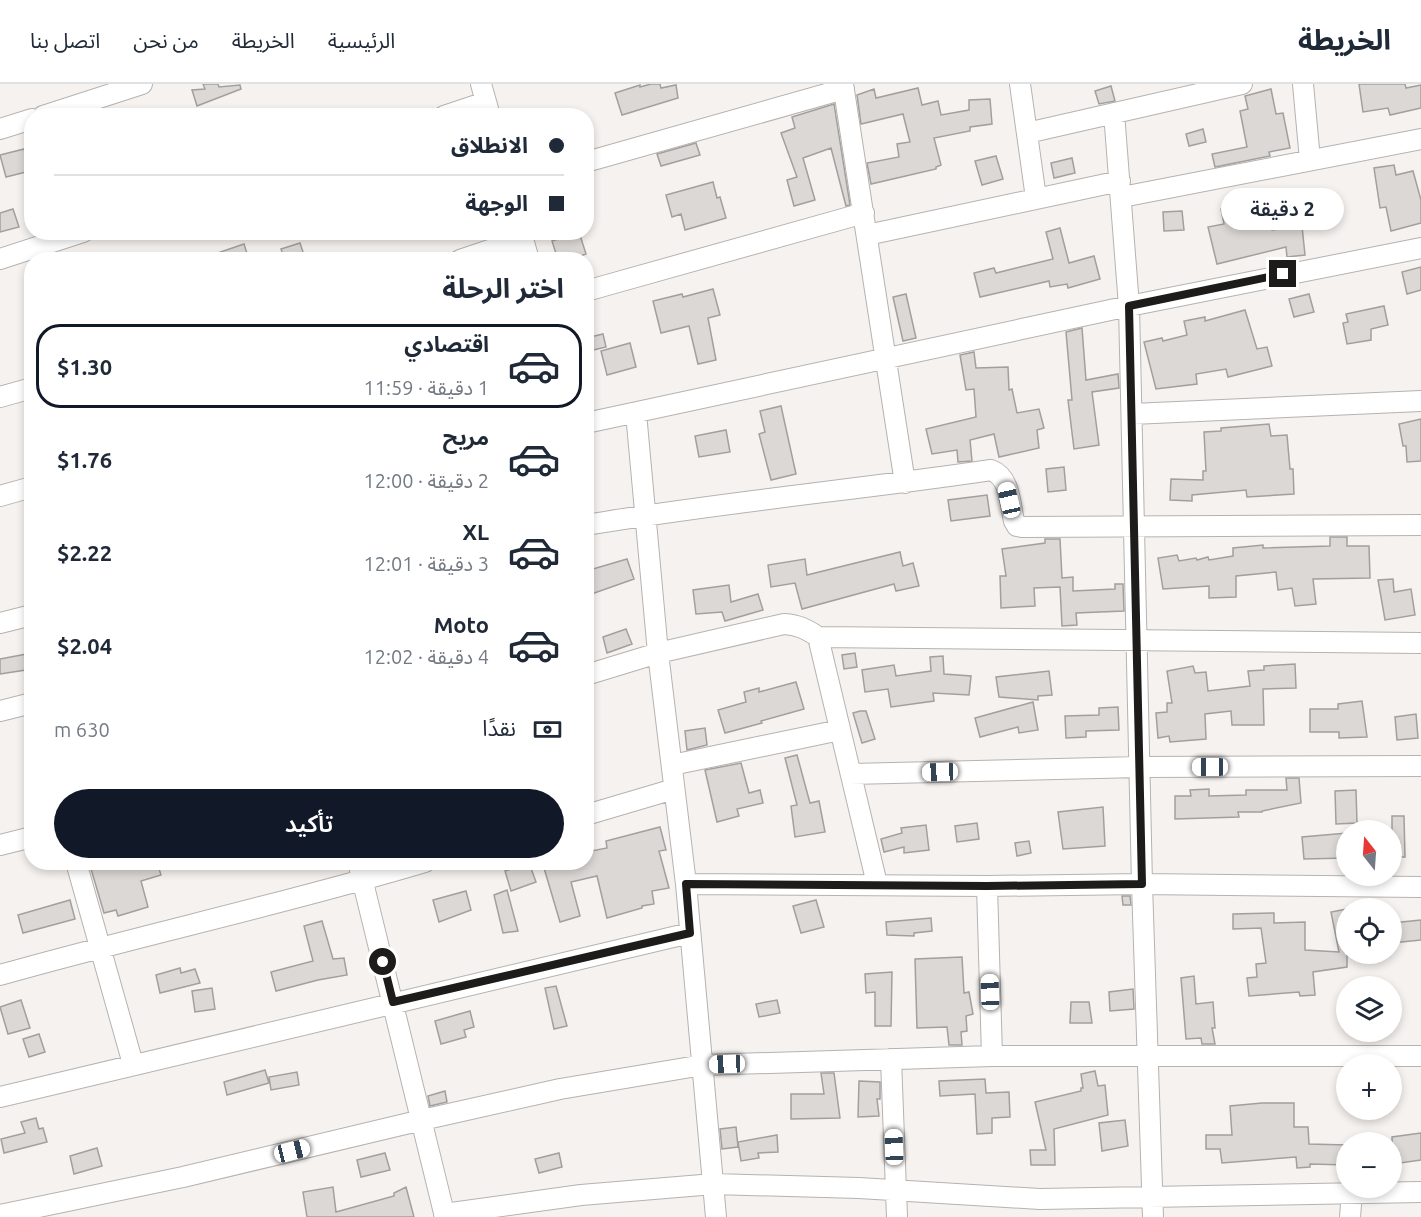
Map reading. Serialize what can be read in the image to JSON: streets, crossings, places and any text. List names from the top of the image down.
{
  "north": "top",
  "page": {
    "header": "الخريطة",
    "nav": [
      "الرئيسية",
      "الخريطة",
      "من نحن",
      "اتصل بنا"
    ],
    "banner": ["الانطلاق", "الوجهة"],
    "bubble": "2 دقيقة",
    "heading": "اختر الرحلة",
    "list": [
      {
        "name": "اقتصادي",
        "note": "1 دقيقة · 11:59",
        "value": "$1.30"
      },
      {
        "name": "مريح",
        "note": "2 دقيقة · 12:00",
        "value": "$1.76"
      },
      {
        "name": "XL",
        "note": "3 دقيقة · 12:01",
        "value": "$2.22"
      },
      {
        "name": "Moto",
        "note": "4 دقيقة · 12:02",
        "value": "$2.04"
      }
    ],
    "pay": ["نقدًا", "630 m"],
    "buttons": "تأكيد",
    "map_buttons": ["+", "−"]
  }
}
